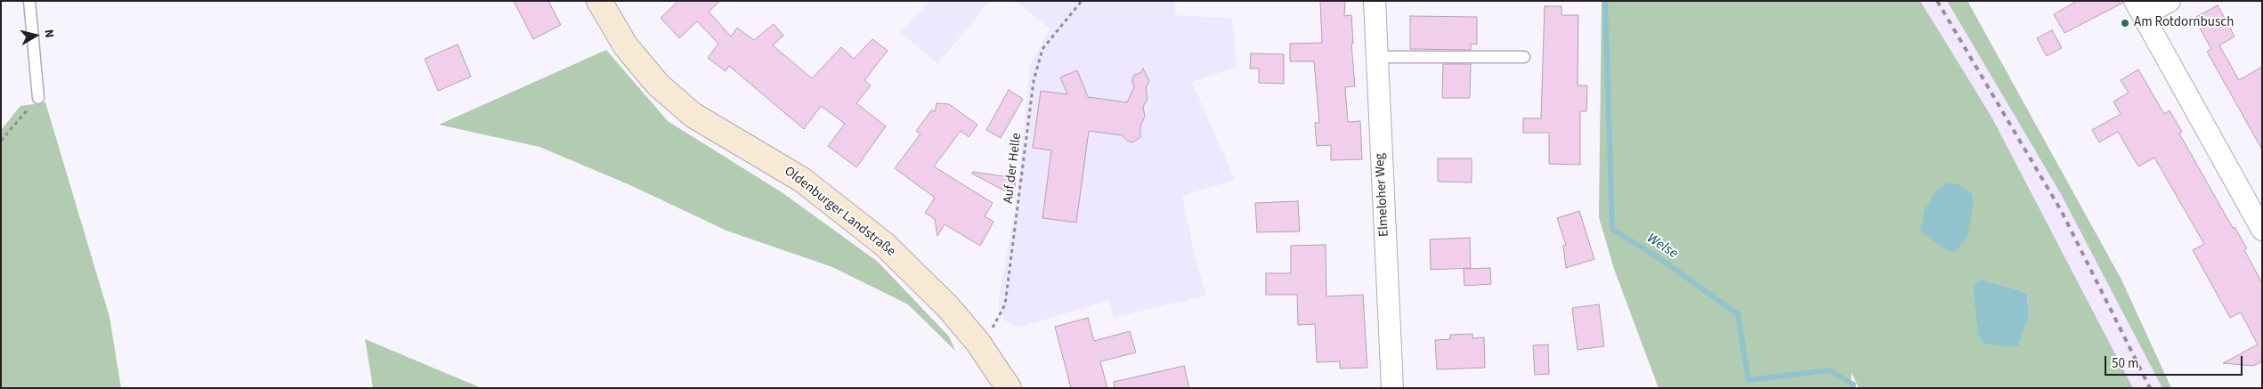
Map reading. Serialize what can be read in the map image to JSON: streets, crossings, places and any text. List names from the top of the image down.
{
  "streets": {
    "main road": ["Oldenburger Landstraße"],
    "street": ["Elmeloher Weg"],
    "path": ["Auf der Helle"]
  },
  "crossings": [
    ["Auf der Helle", "Oldenburger Landstraße"]
  ],
  "water": ["Welse"],
  "places": ["Am Rotdornbusch"],
  "scale_bar": "50 m",
  "north": "right"
}
